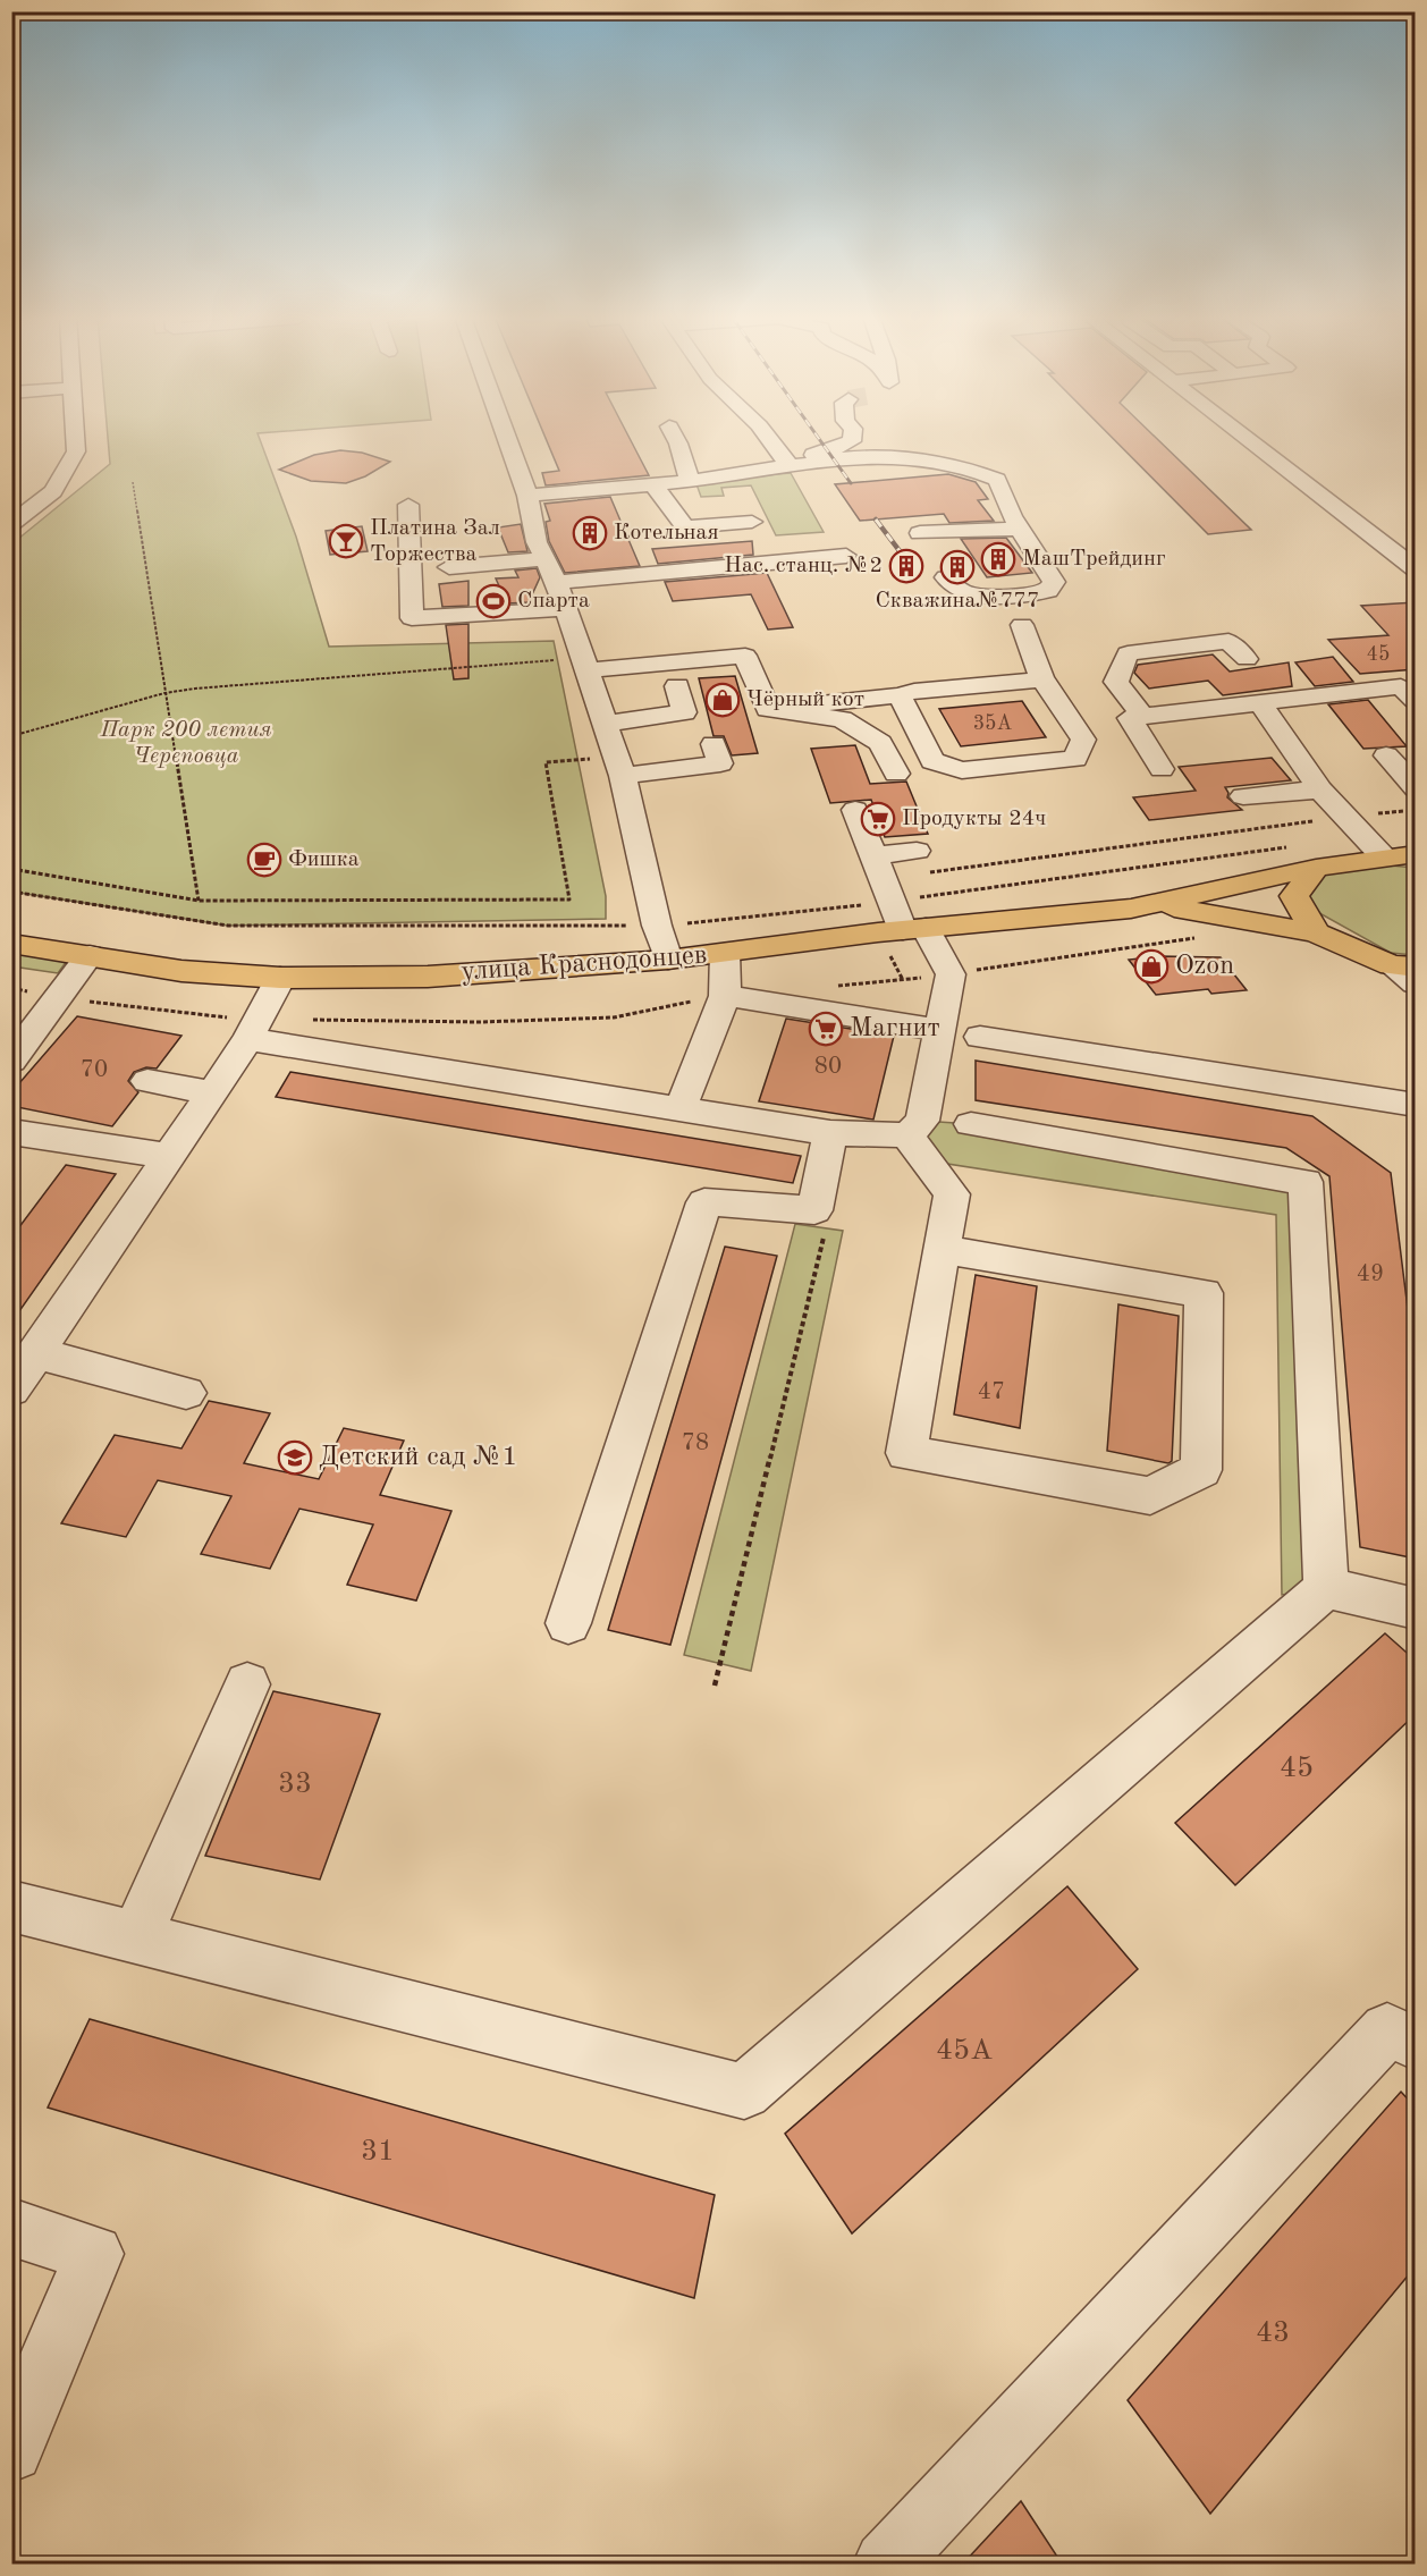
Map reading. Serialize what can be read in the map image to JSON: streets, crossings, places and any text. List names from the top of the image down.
{
  "streets": {
    "main road": ["улица Краснодонцев"]
  },
  "parks": ["Парк 200 летия Череповца"],
  "places": {
    "building": [
      "Котельная",
      "МашТрейдинг",
      "Нас. станц. №2",
      "Скважина№777"
    ],
    "bar": ["Платина Зал Торжества"],
    "sports": ["Спарта"],
    "shop": ["Чёрный кот", "Ozon"],
    "supermarket": ["Продукты 24ч", "Магнит"],
    "cafe": ["Фишка"],
    "school or university": ["Детский сад №1"]
  },
  "house_numbers": [
    "45",
    "35А",
    "80",
    "70",
    "49",
    "47",
    "78",
    "45",
    "33",
    "45А",
    "31",
    "43"
  ]
}
